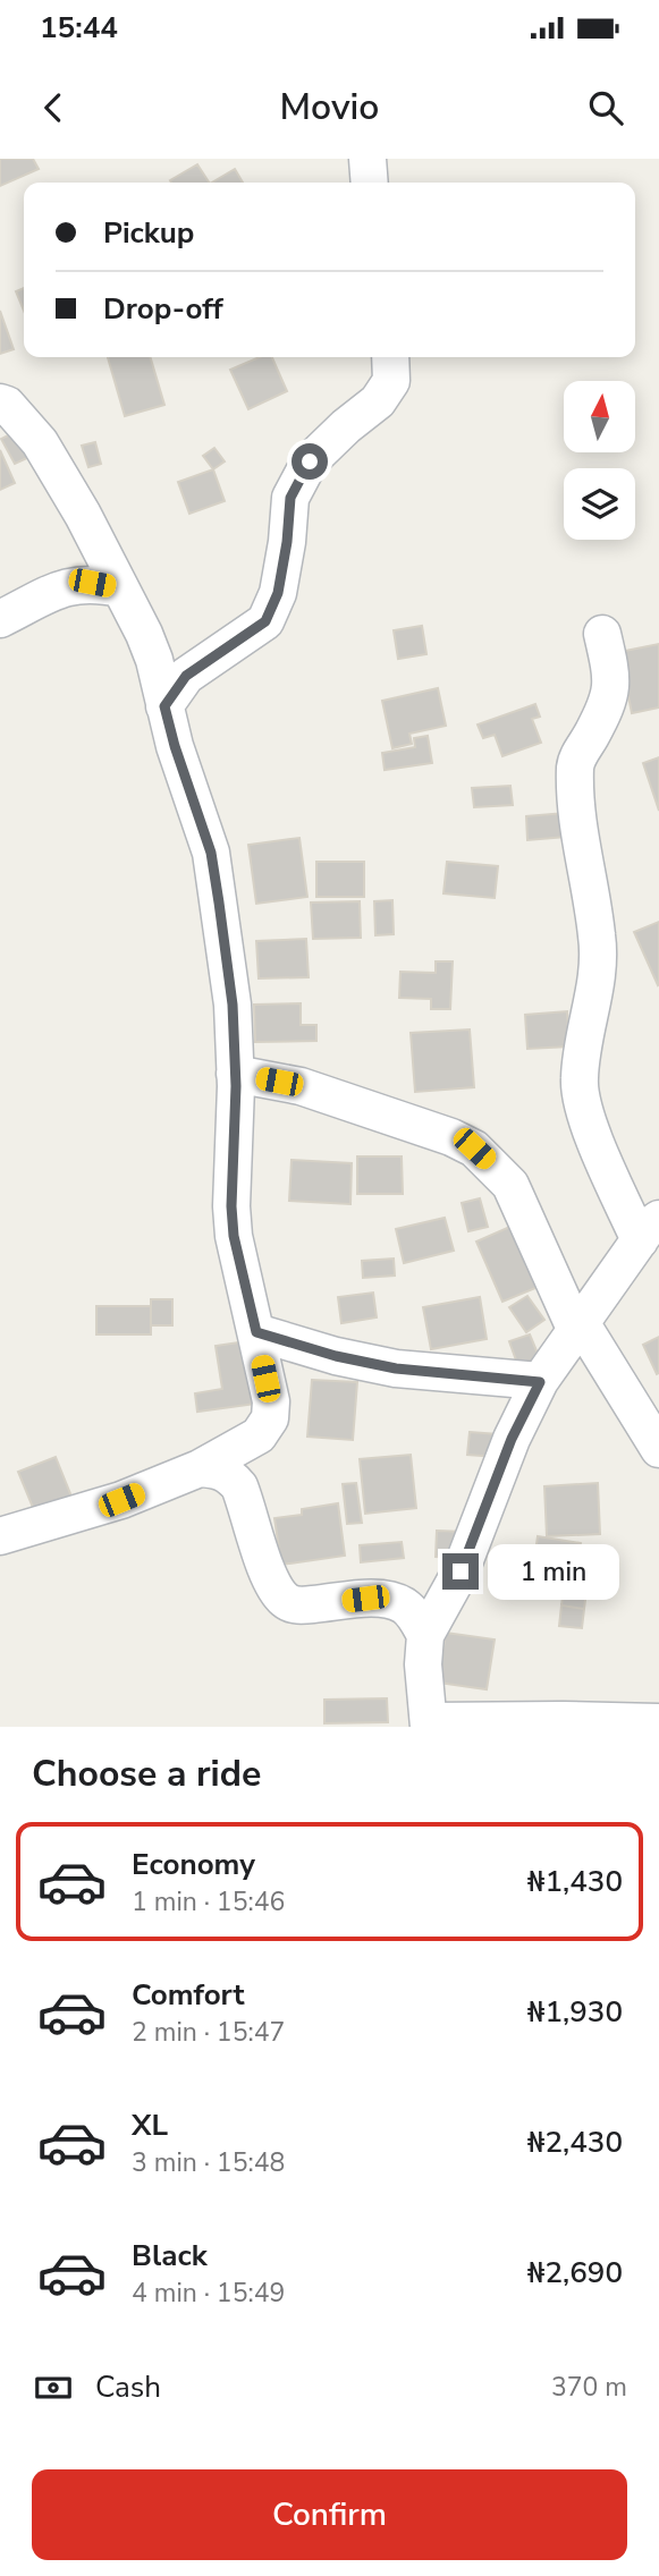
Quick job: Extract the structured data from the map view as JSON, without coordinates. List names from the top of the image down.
{
  "north": "top",
  "page": {
    "status": "15:44",
    "header": "Movio",
    "banner": ["Pickup", "Drop-off"],
    "bubble": "1 min",
    "heading": "Choose a ride",
    "list": [
      {
        "name": "Economy",
        "note": "1 min · 15:46",
        "value": "₦1,430"
      },
      {
        "name": "Comfort",
        "note": "2 min · 15:47",
        "value": "₦1,930"
      },
      {
        "name": "XL",
        "note": "3 min · 15:48",
        "value": "₦2,430"
      },
      {
        "name": "Black",
        "note": "4 min · 15:49",
        "value": "₦2,690"
      }
    ],
    "pay": ["Cash", "370 m"],
    "buttons": "Confirm"
  }
}
